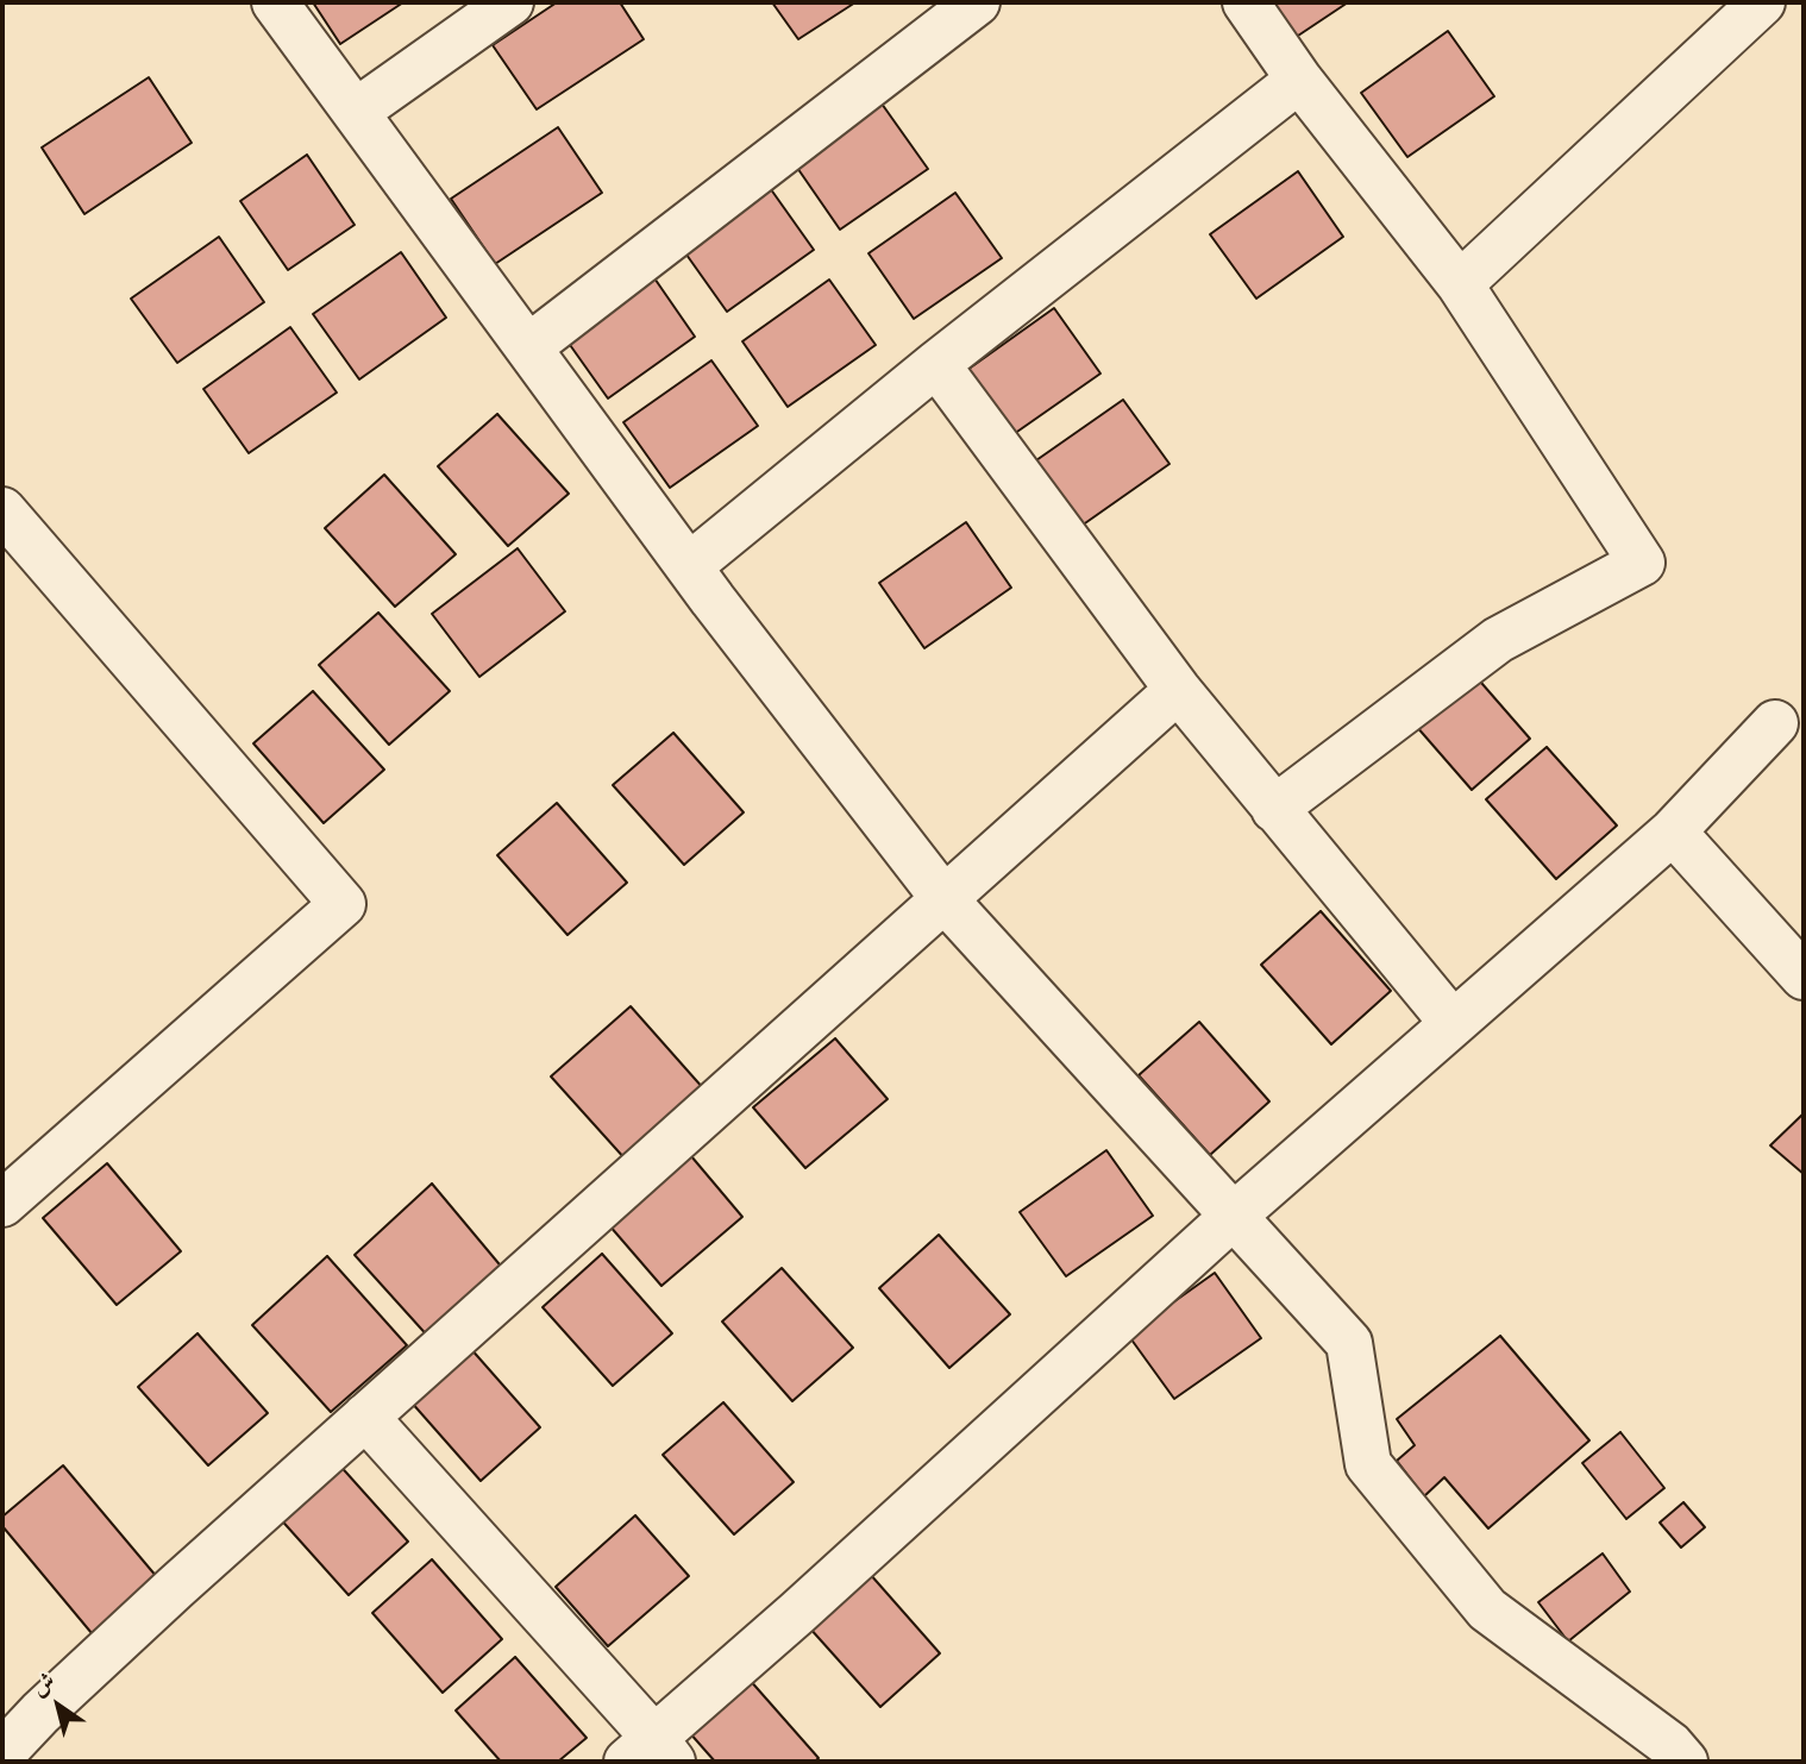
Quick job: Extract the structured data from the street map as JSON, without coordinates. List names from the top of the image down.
{
  "north": "top left"
}
